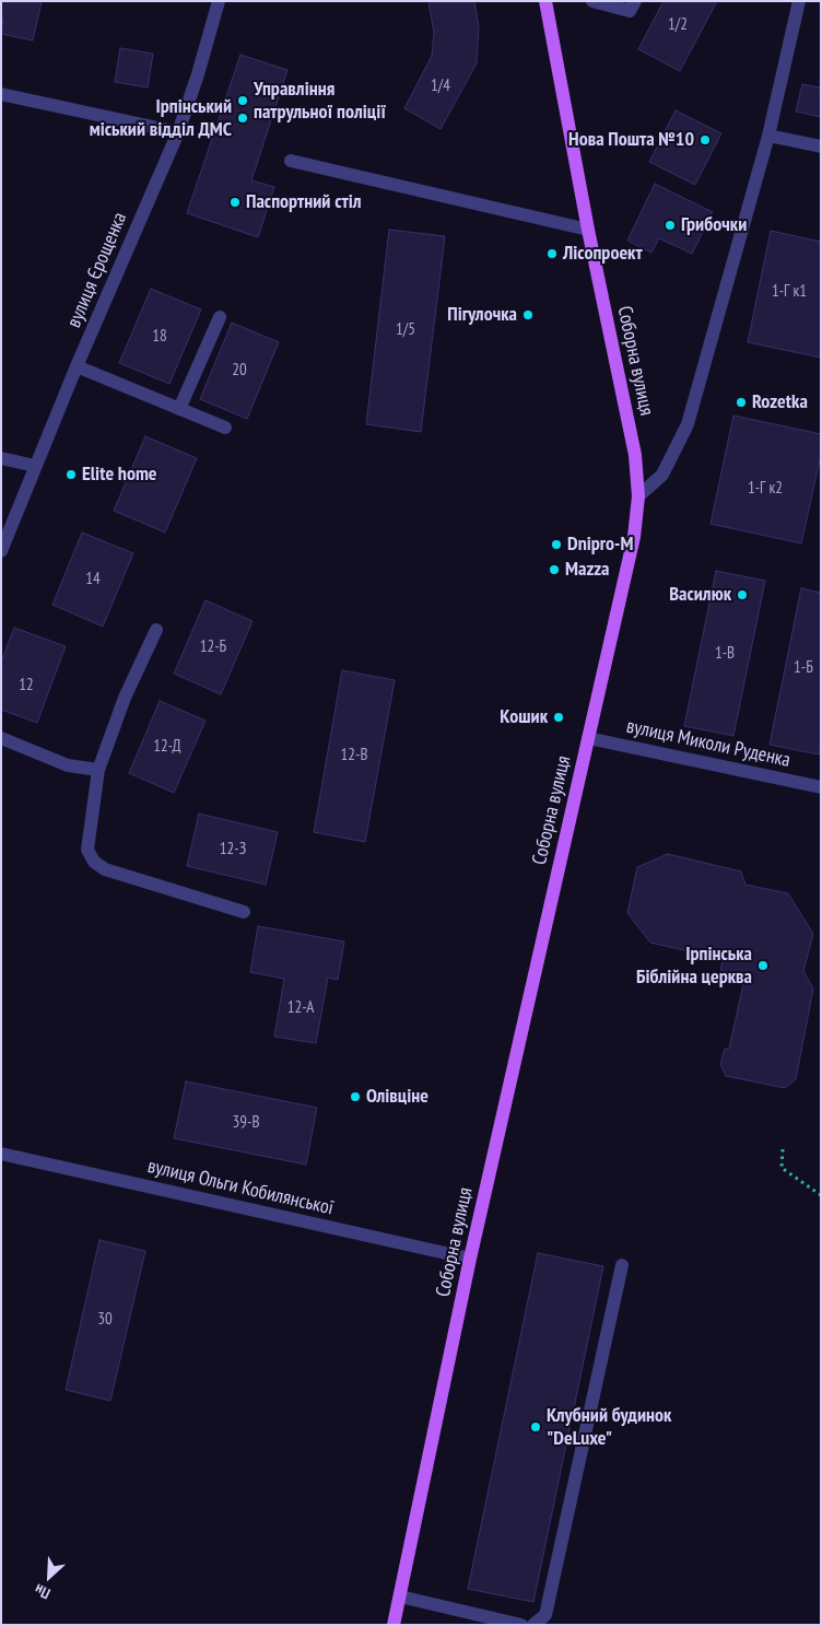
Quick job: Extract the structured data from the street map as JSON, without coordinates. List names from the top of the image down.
{
  "streets": {
    "main road": ["Соборна вулиця"],
    "street": ["вулиця Єрощенка", "вулиця Миколи Руденка", "вулиця Ольги Кобилянської"]
  },
  "crossings": [
    ["Соборна вулиця", "вулиця Миколи Руденка"],
    ["Соборна вулиця", "вулиця Ольги Кобилянської"]
  ],
  "places": [
    "Управління патрульної поліції",
    "Ірпінський міський відділ ДМС",
    "Нова Пошта №10",
    "Паспортний стіл",
    "Грибочки",
    "Лісопроект",
    "Пігулочка",
    "Rozetka",
    "Elite home",
    "Dnipro-M",
    "Mazza",
    "Василюк",
    "Кошик",
    "Ірпінська Біблійна церква",
    "Олівціне",
    "Клубний будинок \"DeLuxe\""
  ],
  "house_numbers": [
    "1/2",
    "1/4",
    "1-Г к1",
    "1/5",
    "18",
    "20",
    "1-Г к2",
    "14",
    "12-Б",
    "1-В",
    "1-Б",
    "12",
    "12-Д",
    "12-В",
    "12-З",
    "12-А",
    "39-В",
    "30"
  ],
  "north": "bottom left"
}
